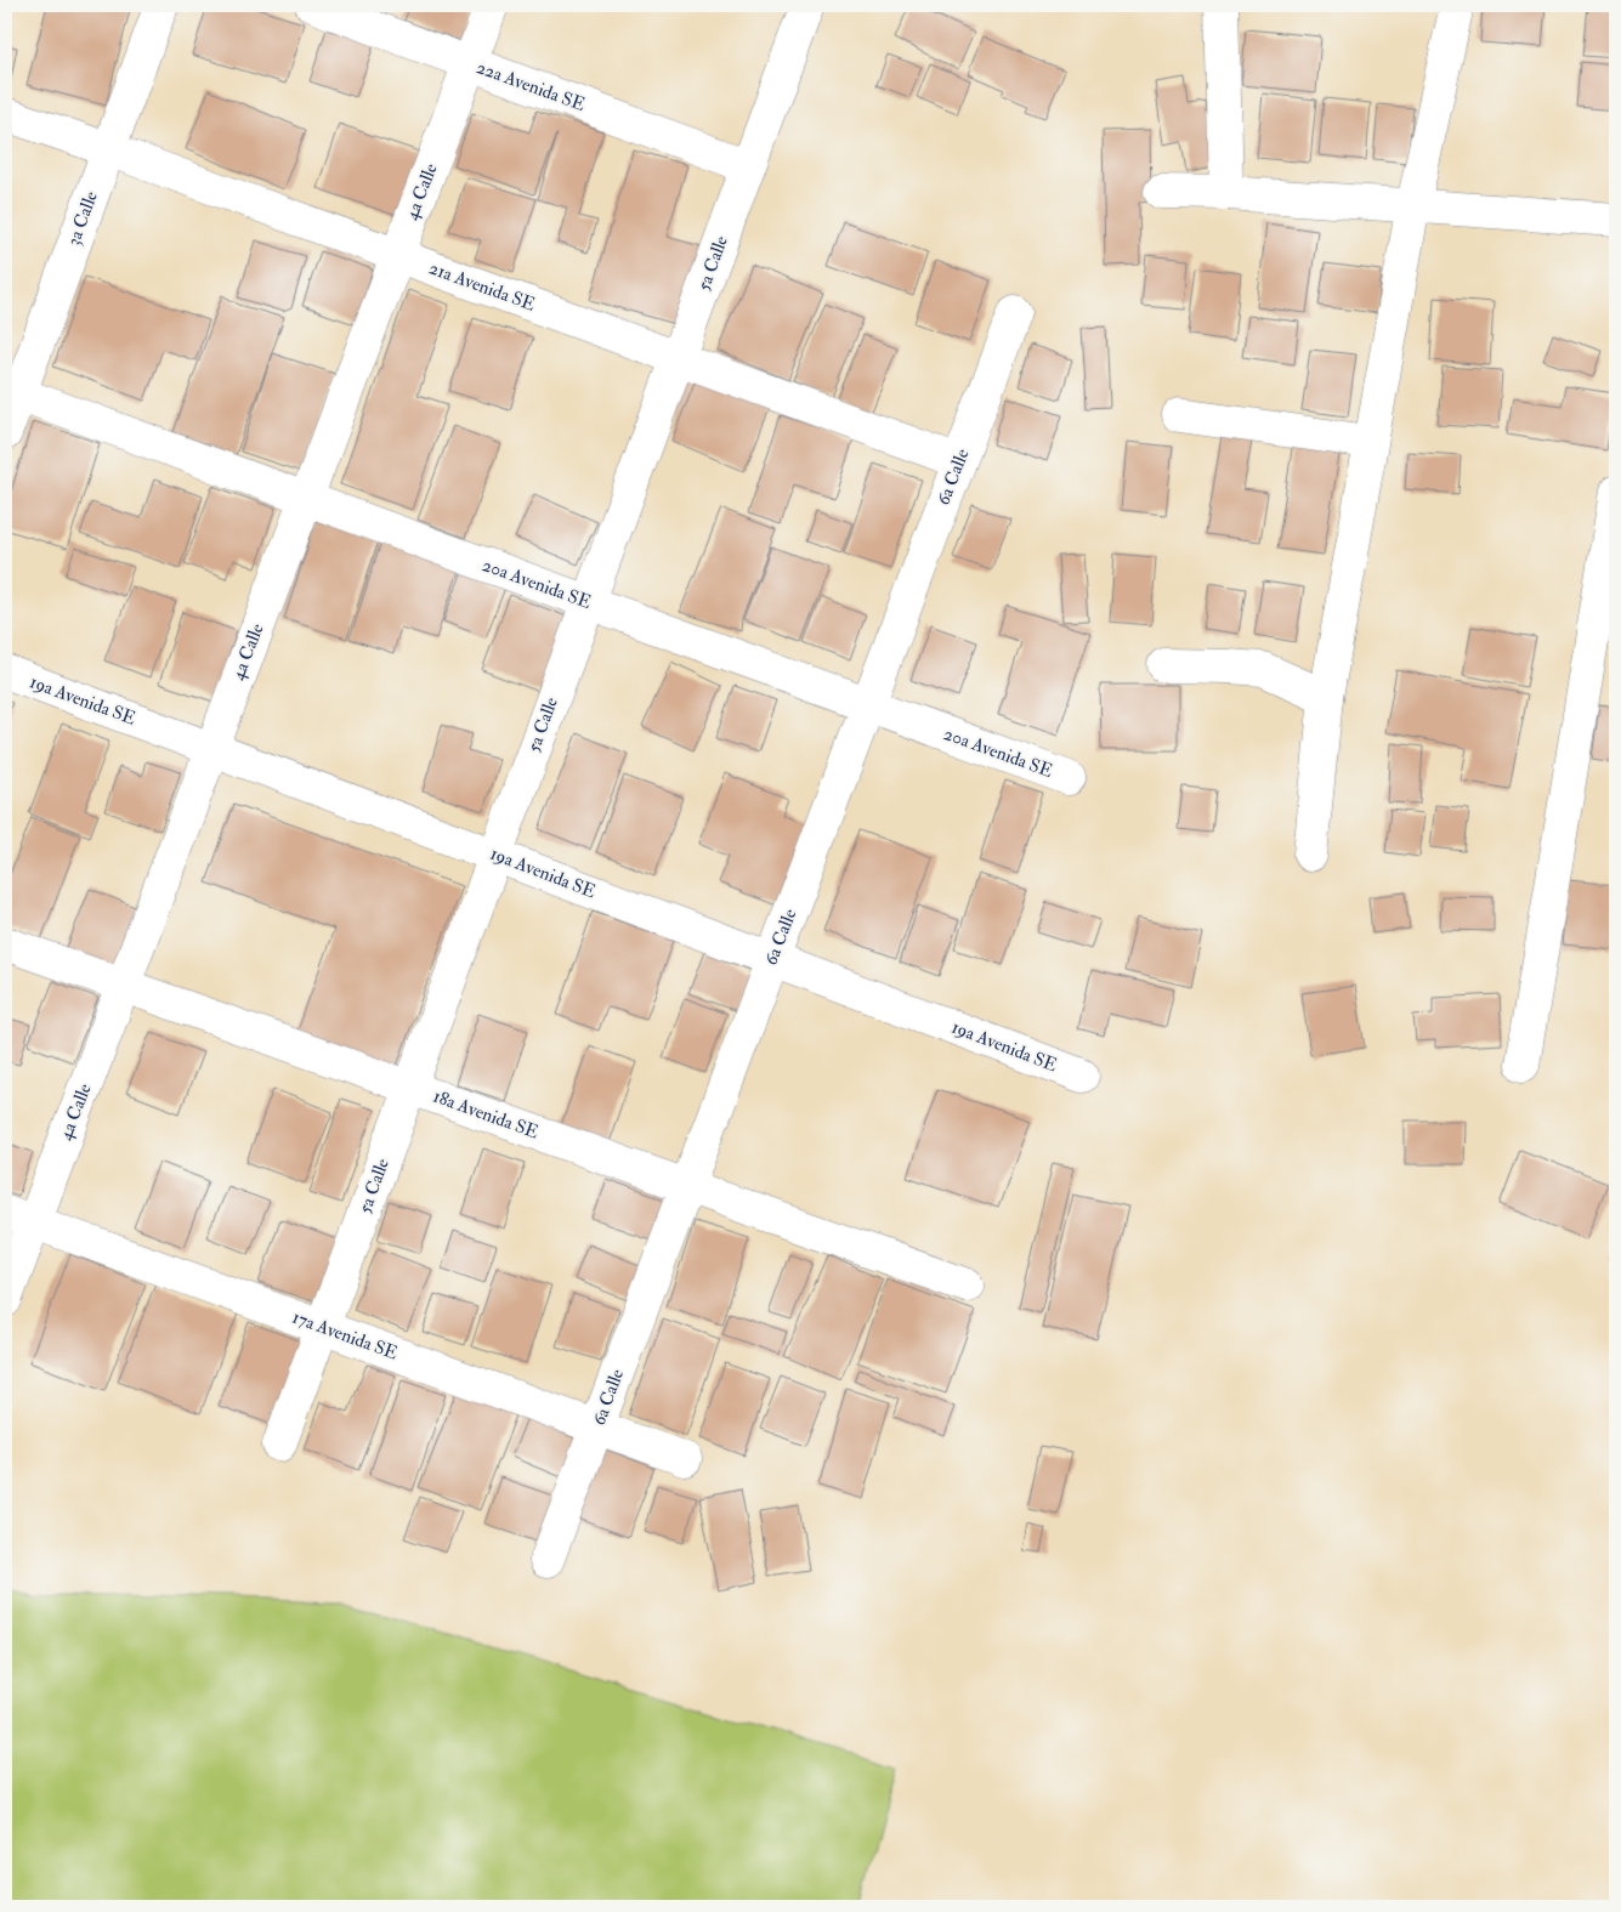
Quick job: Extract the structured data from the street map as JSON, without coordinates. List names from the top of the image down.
{
  "streets": {
    "street": [
      "22a Avenida SE",
      "4a Calle",
      "3a Calle",
      "5a Calle",
      "21a Avenida SE",
      "6a Calle",
      "20a Avenida SE",
      "19a Avenida SE",
      "18a Avenida SE",
      "17a Avenida SE"
    ]
  },
  "crossings": [
    ["22a Avenida SE", "4a Calle"],
    ["22a Avenida SE", "5a Calle"],
    ["4a Calle", "21a Avenida SE"],
    ["4a Calle", "20a Avenida SE"],
    ["4a Calle", "19a Avenida SE"],
    ["4a Calle", "18a Avenida SE"],
    ["4a Calle", "17a Avenida SE"],
    ["3a Calle", "21a Avenida SE"],
    ["3a Calle", "20a Avenida SE"],
    ["5a Calle", "21a Avenida SE"],
    ["5a Calle", "20a Avenida SE"],
    ["5a Calle", "19a Avenida SE"],
    ["5a Calle", "18a Avenida SE"],
    ["5a Calle", "17a Avenida SE"],
    ["21a Avenida SE", "6a Calle"],
    ["6a Calle", "20a Avenida SE"],
    ["6a Calle", "19a Avenida SE"],
    ["6a Calle", "18a Avenida SE"],
    ["6a Calle", "17a Avenida SE"]
  ]
}
